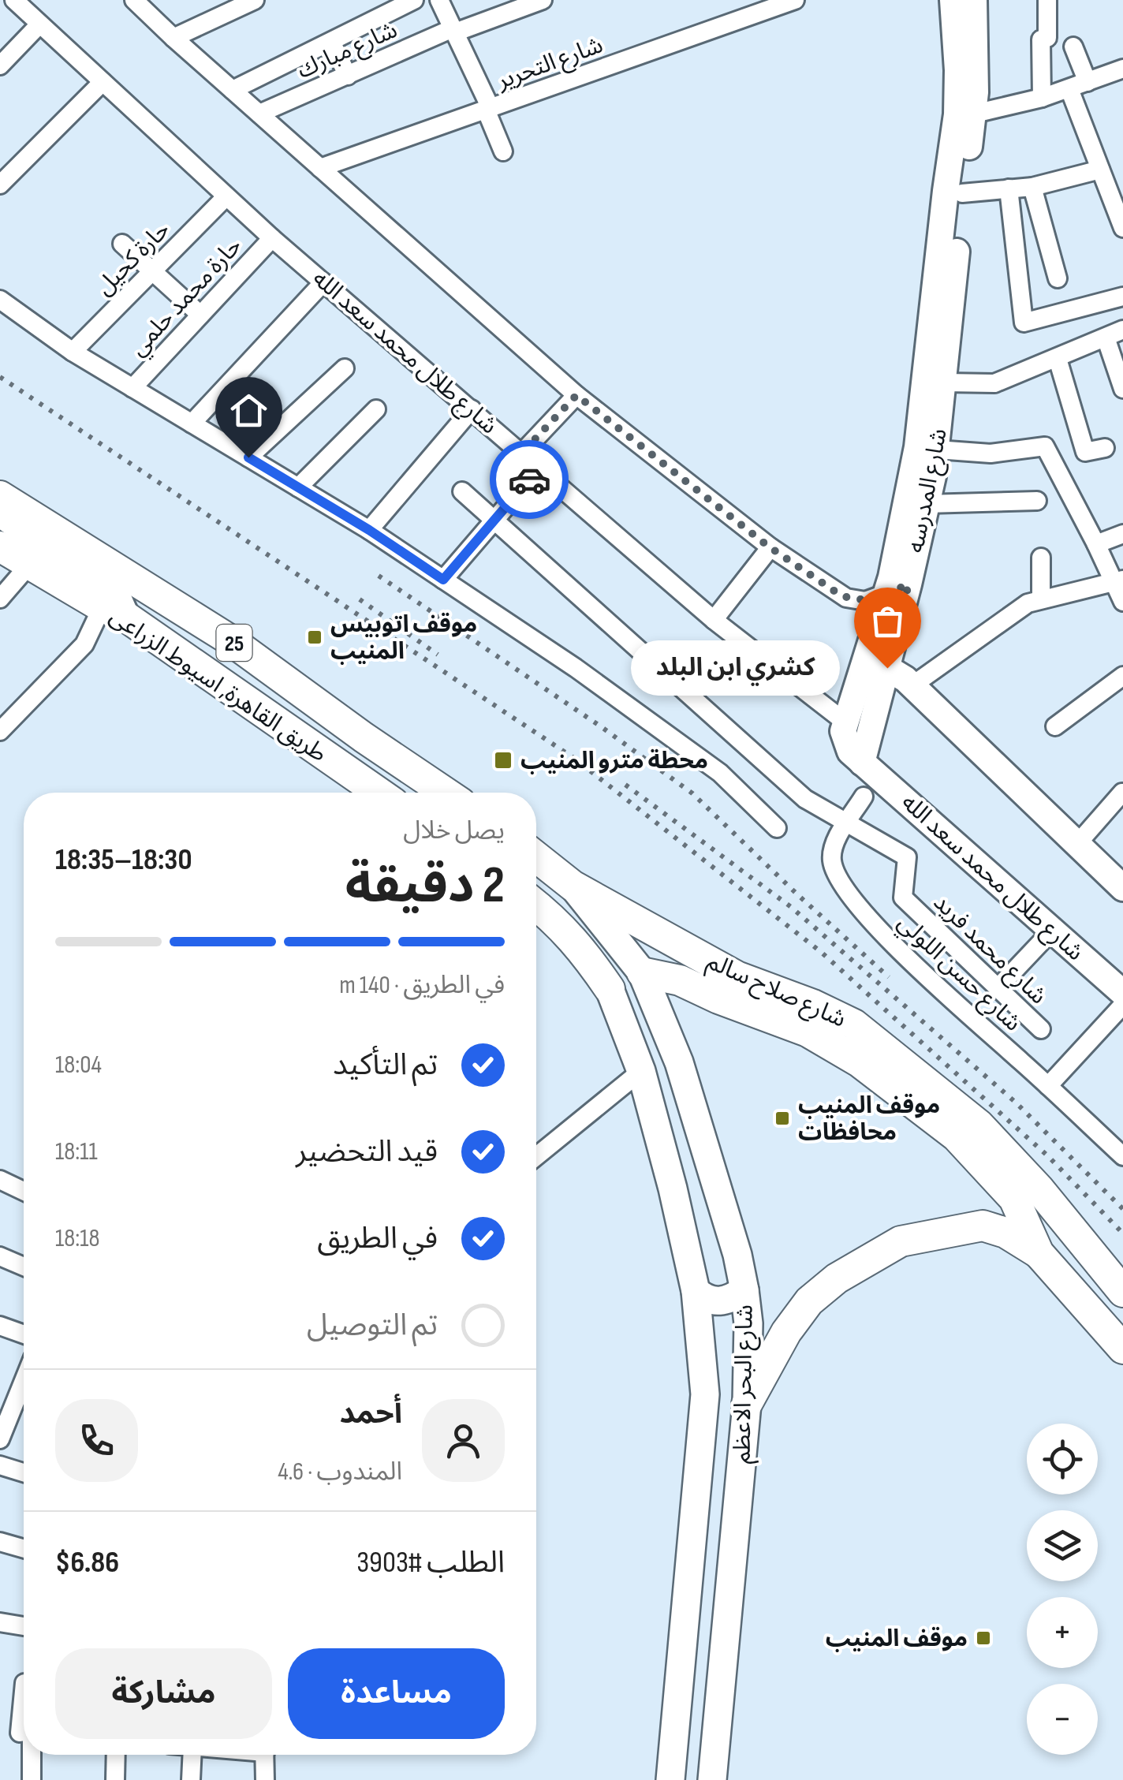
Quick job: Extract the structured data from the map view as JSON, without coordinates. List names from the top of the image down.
{
  "streets": {
    "highway": ["25", "طريق القاهرة, اسيوط الزراعى", "شارع صلاح سالم"],
    "main road": ["شارع طلال محمد سعد الله", "شارع المدرسه", "شارع البحر الاعظم"],
    "street": [
      "شارع مبارك",
      "شارع التحرير",
      "حارة كحيل",
      "حارة محمد حلمي",
      "شارع محمد فريد",
      "شارع حسن اللولي"
    ]
  },
  "crossings": [
    ["حارة كحيل", "شارع طلال محمد سعد الله"],
    ["حارة محمد حلمي", "شارع طلال محمد سعد الله"],
    ["شارع طلال محمد سعد الله", "شارع المدرسه"],
    ["شارع محمد فريد", "شارع حسن اللولي"],
    ["شارع صلاح سالم", "شارع البحر الاعظم"]
  ],
  "places": {
    "transit": [
      "موقف اتوبيس المنيب",
      "محطة مترو المنيب",
      "موقف المنيب محافظات",
      "موقف المنيب"
    ],
    "other": ["كشري ابن البلد"]
  },
  "page": {
    "bubble": "كشري ابن البلد",
    "heading": ["2 دقيقة", "يصل خلال", "18:30–18:35"],
    "panel": [
      "أحمد",
      "المندوب · 4.6",
      "الطلب #3903",
      "$6.86"
    ],
    "bar": "في الطريق · 140 m",
    "list": [
      ["تم التأكيد", "18:04"],
      ["قيد التحضير", "18:11"],
      ["في الطريق", "18:18"],
      "تم التوصيل"
    ],
    "map_buttons": ["+", "−"],
    "buttons": ["مساعدة", "مشاركة"]
  }
}
